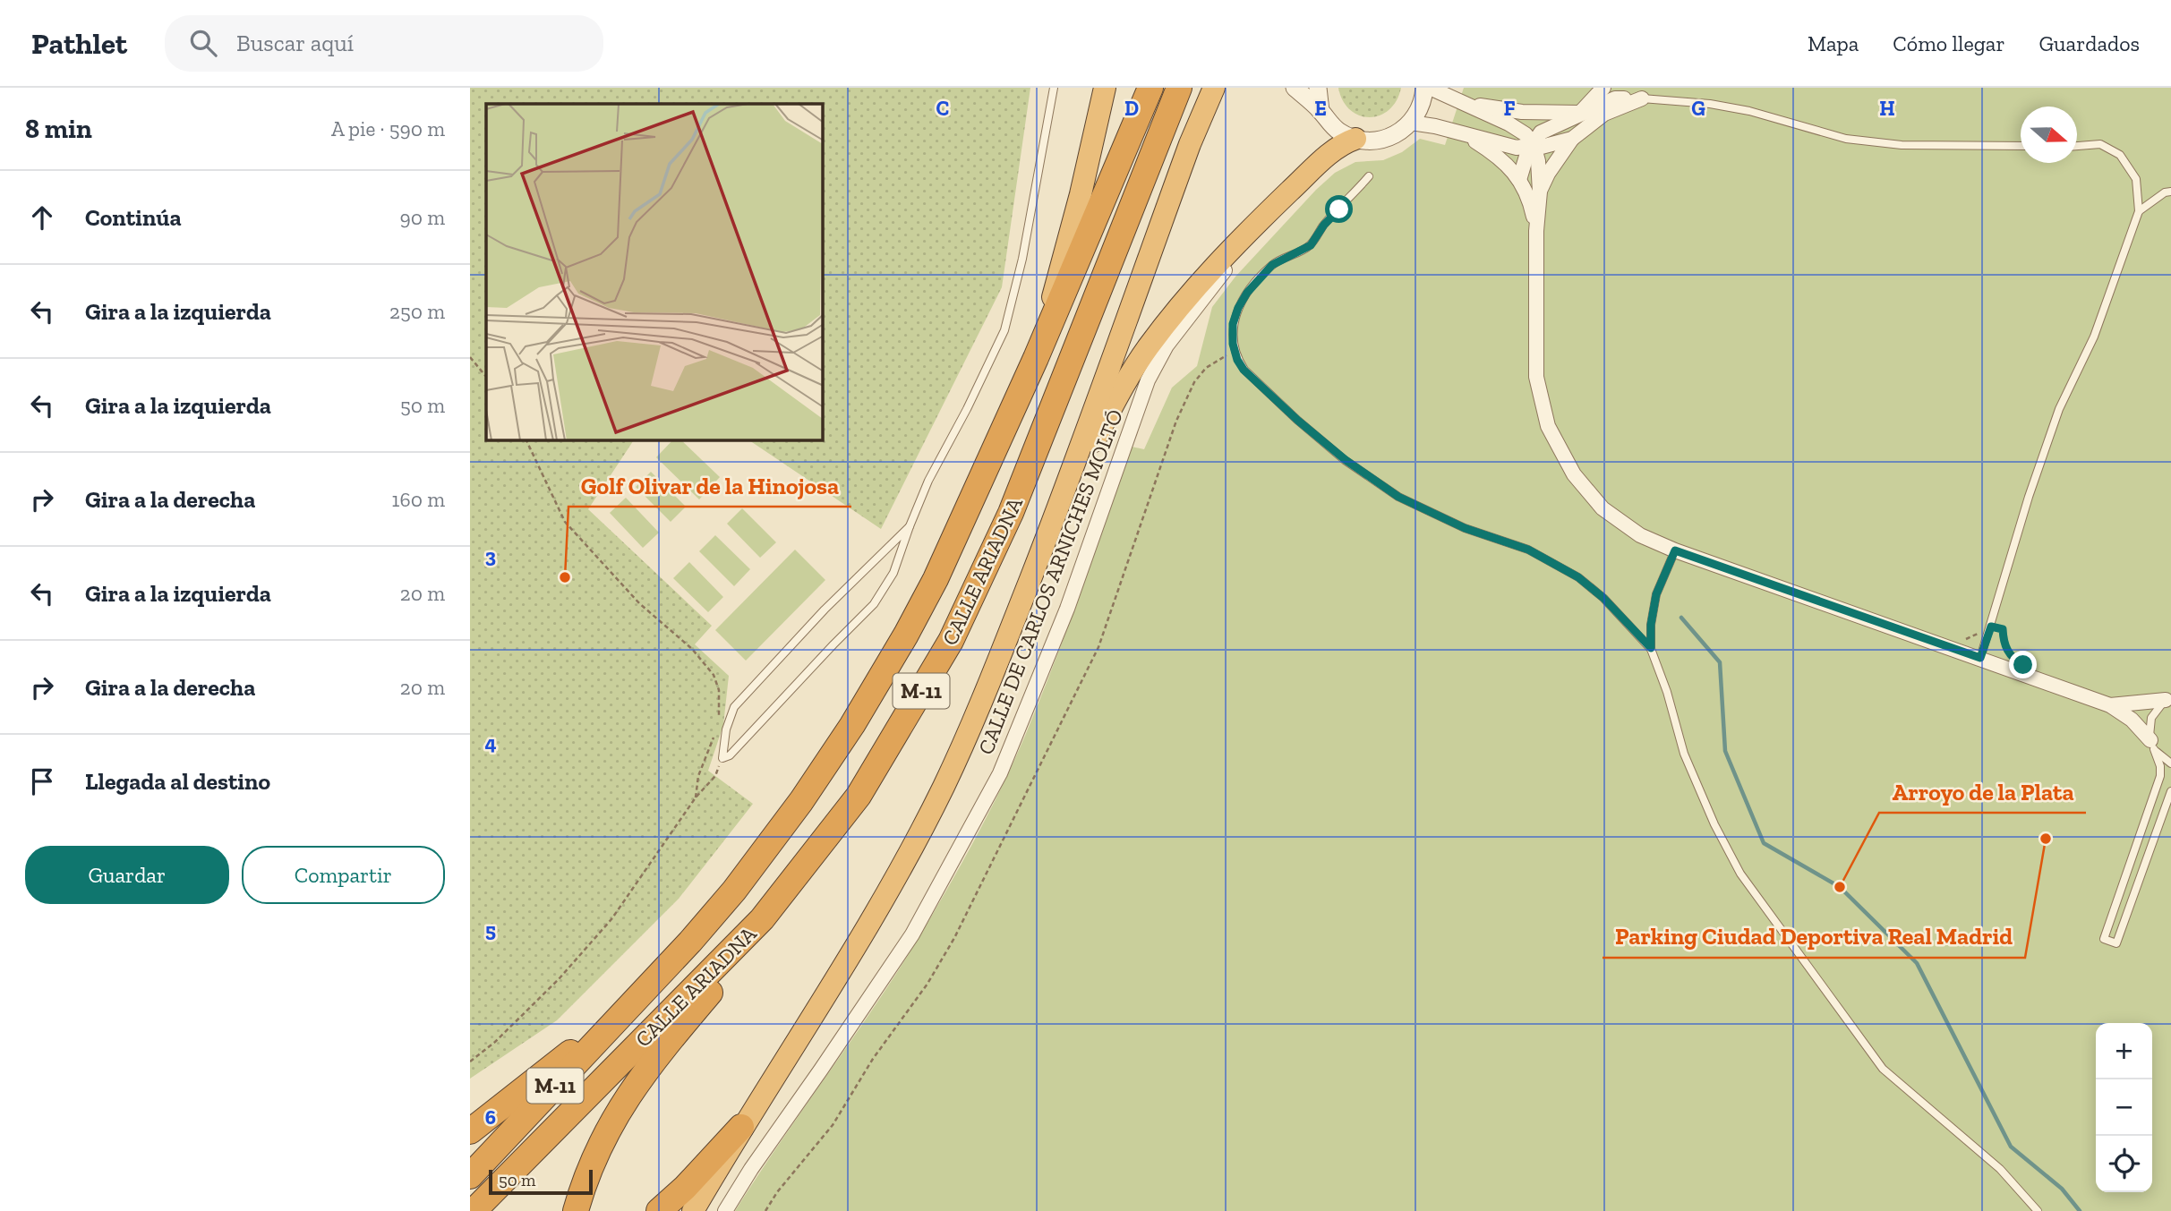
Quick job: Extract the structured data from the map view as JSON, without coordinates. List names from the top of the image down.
{
  "streets": {
    "highway": ["CALLE ARIADNA", "M-11"],
    "street": ["CALLE DE CARLOS ARNICHES MOLTÓ"]
  },
  "places": ["Golf Olivar de la Hinojosa", "Parking Ciudad Deportiva Real Madrid", "Arroyo de la Plata"],
  "scale_bar": "50 m",
  "north": "right",
  "page": {
    "header": "Pathlet",
    "search": "Buscar aquí",
    "nav": ["Mapa", "Cómo llegar", "Guardados"],
    "heading": ["8 min", "A pie · 590 m"],
    "list": [
      ["Continúa", "90 m"],
      ["Gira a la izquierda", "250 m"],
      ["Gira a la izquierda", "50 m"],
      ["Gira a la derecha", "160 m"],
      ["Gira a la izquierda", "20 m"],
      ["Gira a la derecha", "20 m"],
      "Llegada al destino"
    ],
    "buttons": ["Guardar", "Compartir"],
    "map_buttons": ["+", "−"],
    "scale": "50 m"
  },
  "grid": {
    "columns": [
      "C",
      "D",
      "E",
      "F",
      "G",
      "H"
    ],
    "rows": [
      "3",
      "4",
      "5",
      "6"
    ]
  }
}
